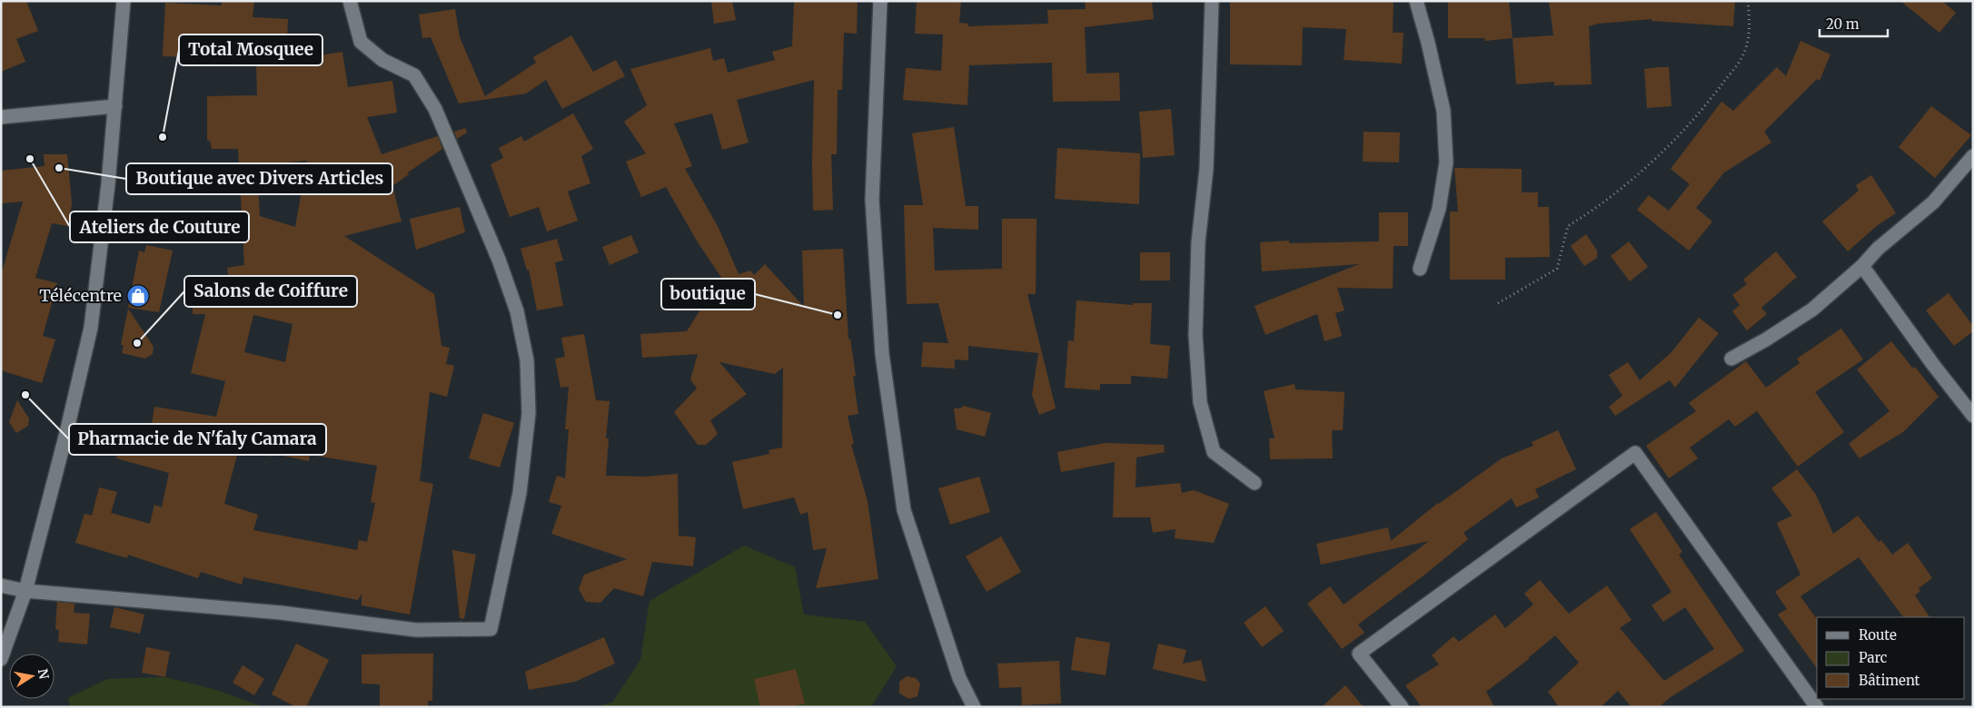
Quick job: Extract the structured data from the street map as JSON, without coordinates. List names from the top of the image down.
{
  "places": {
    "other": [
      "Total Mosquee",
      "Ateliers de Couture",
      "Boutique avec Divers Articles",
      "boutique",
      "Salons de Coiffure",
      "Pharmacie de N'faly Camara"
    ],
    "shop": ["Télécentre"]
  },
  "legend": ["Route", "Parc", "Bâtiment"],
  "scale_bar": "20 m",
  "north": "right"
}
